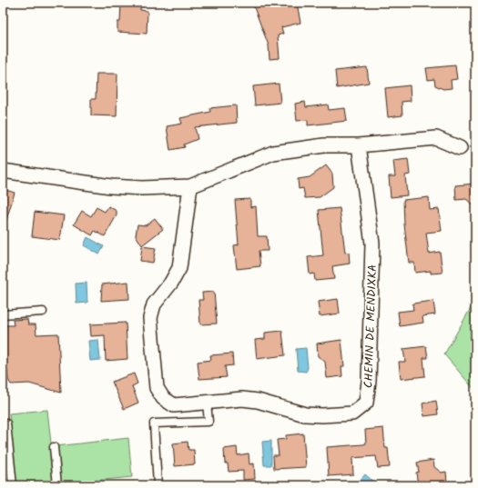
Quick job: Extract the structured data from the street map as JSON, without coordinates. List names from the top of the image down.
{
  "streets": {
    "street": ["CHEMIN DE MENDIXKA"]
  }
}
